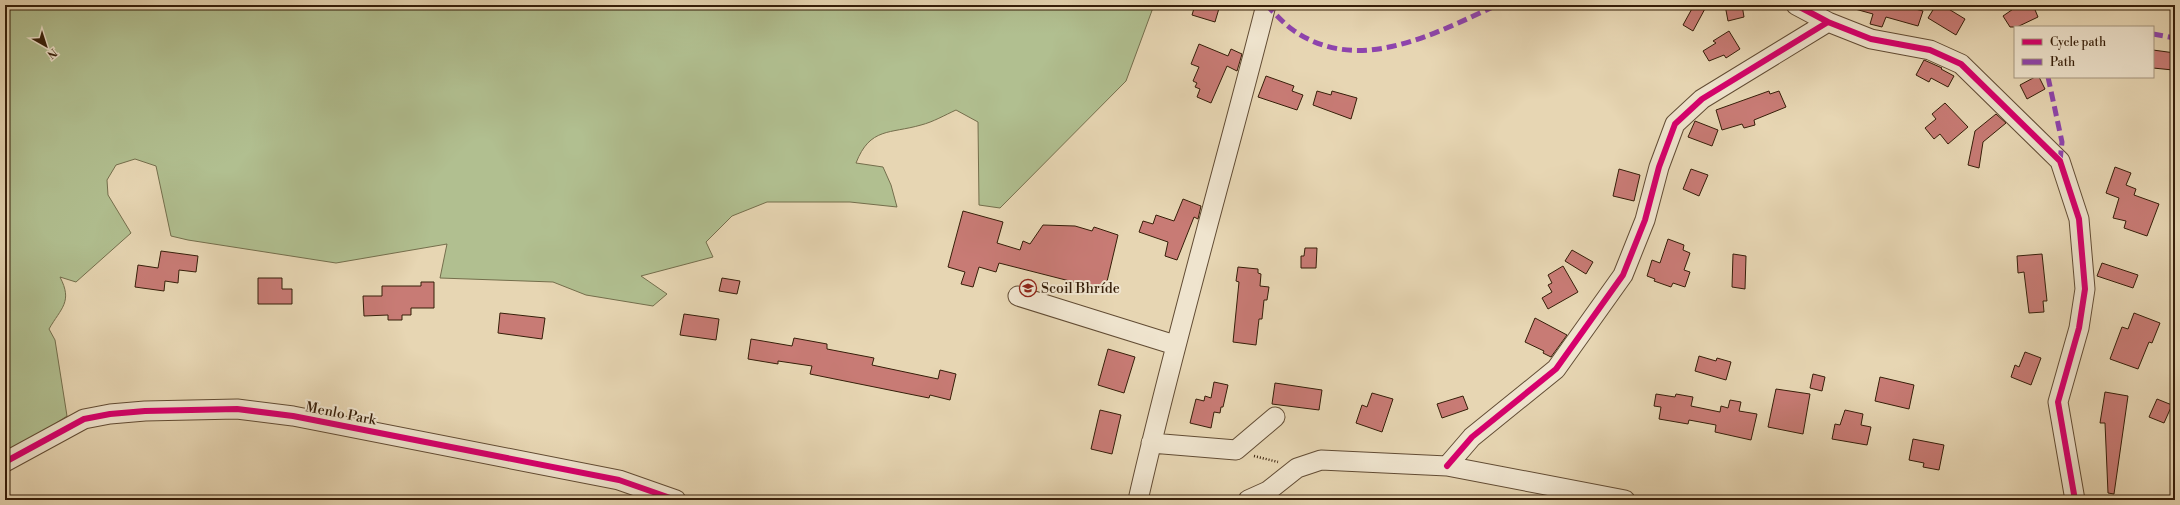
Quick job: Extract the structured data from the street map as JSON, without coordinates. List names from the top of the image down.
{
  "streets": {
    "street": ["Menlo Park"]
  },
  "places": {
    "school or university": ["Scoil Bhríde"]
  },
  "legend": ["Cycle path", "Path"],
  "north": "bottom right"
}
